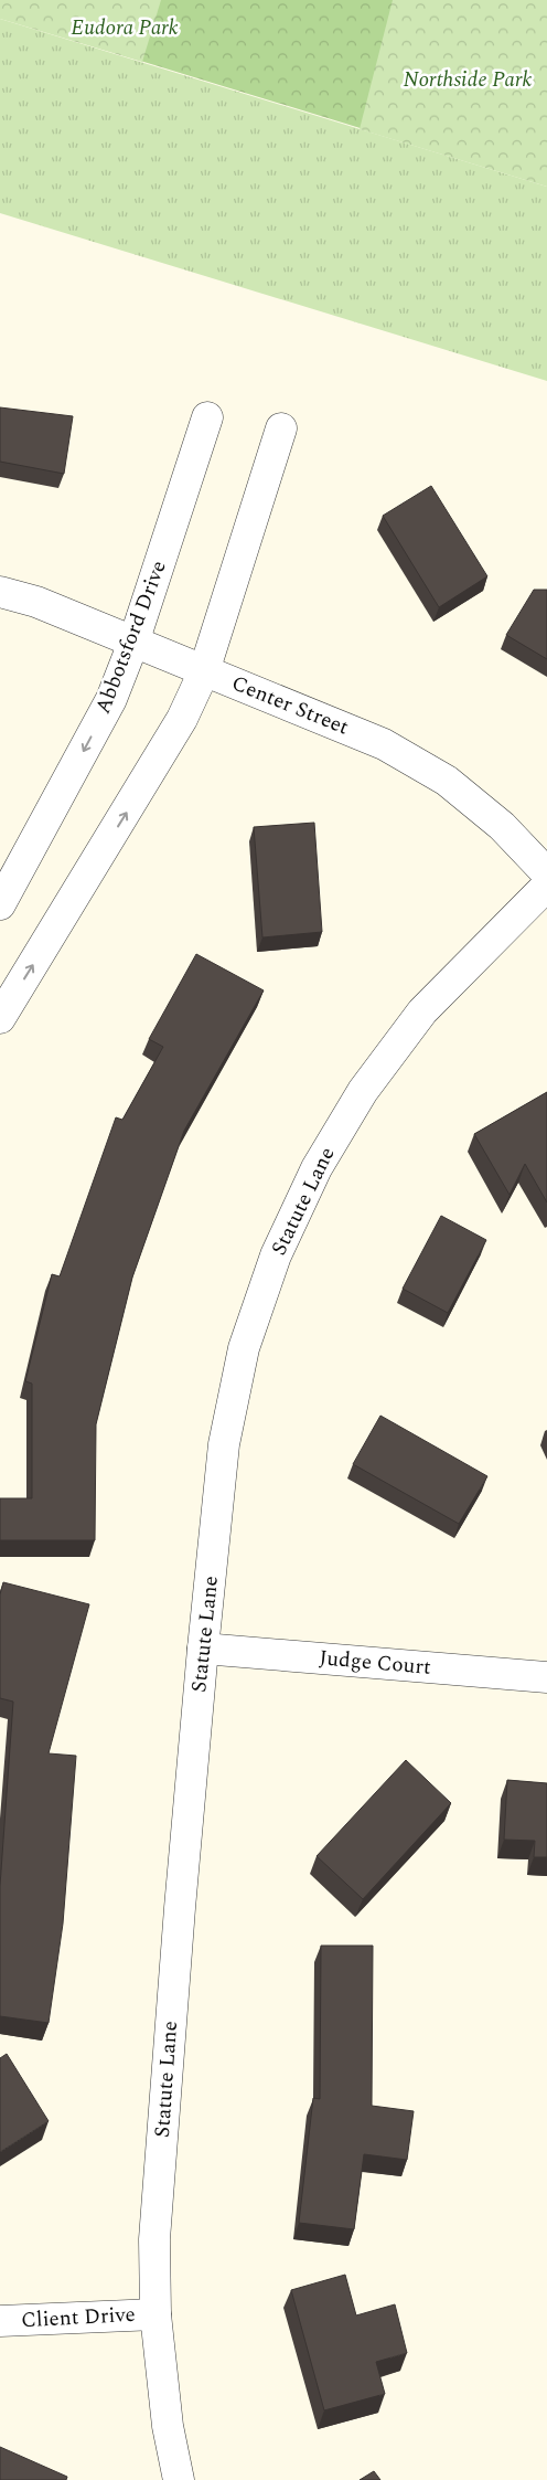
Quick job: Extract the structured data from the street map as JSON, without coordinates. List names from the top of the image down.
{
  "streets": {
    "street": [
      "Abbotsford Drive",
      "Center Street",
      "Statute Lane",
      "Judge Court",
      "Client Drive"
    ]
  },
  "crossings": [
    ["Abbotsford Drive", "Center Street"],
    ["Statute Lane", "Judge Court"],
    ["Statute Lane", "Client Drive"]
  ],
  "parks": ["Eudora Park", "Northside Park"]
}
